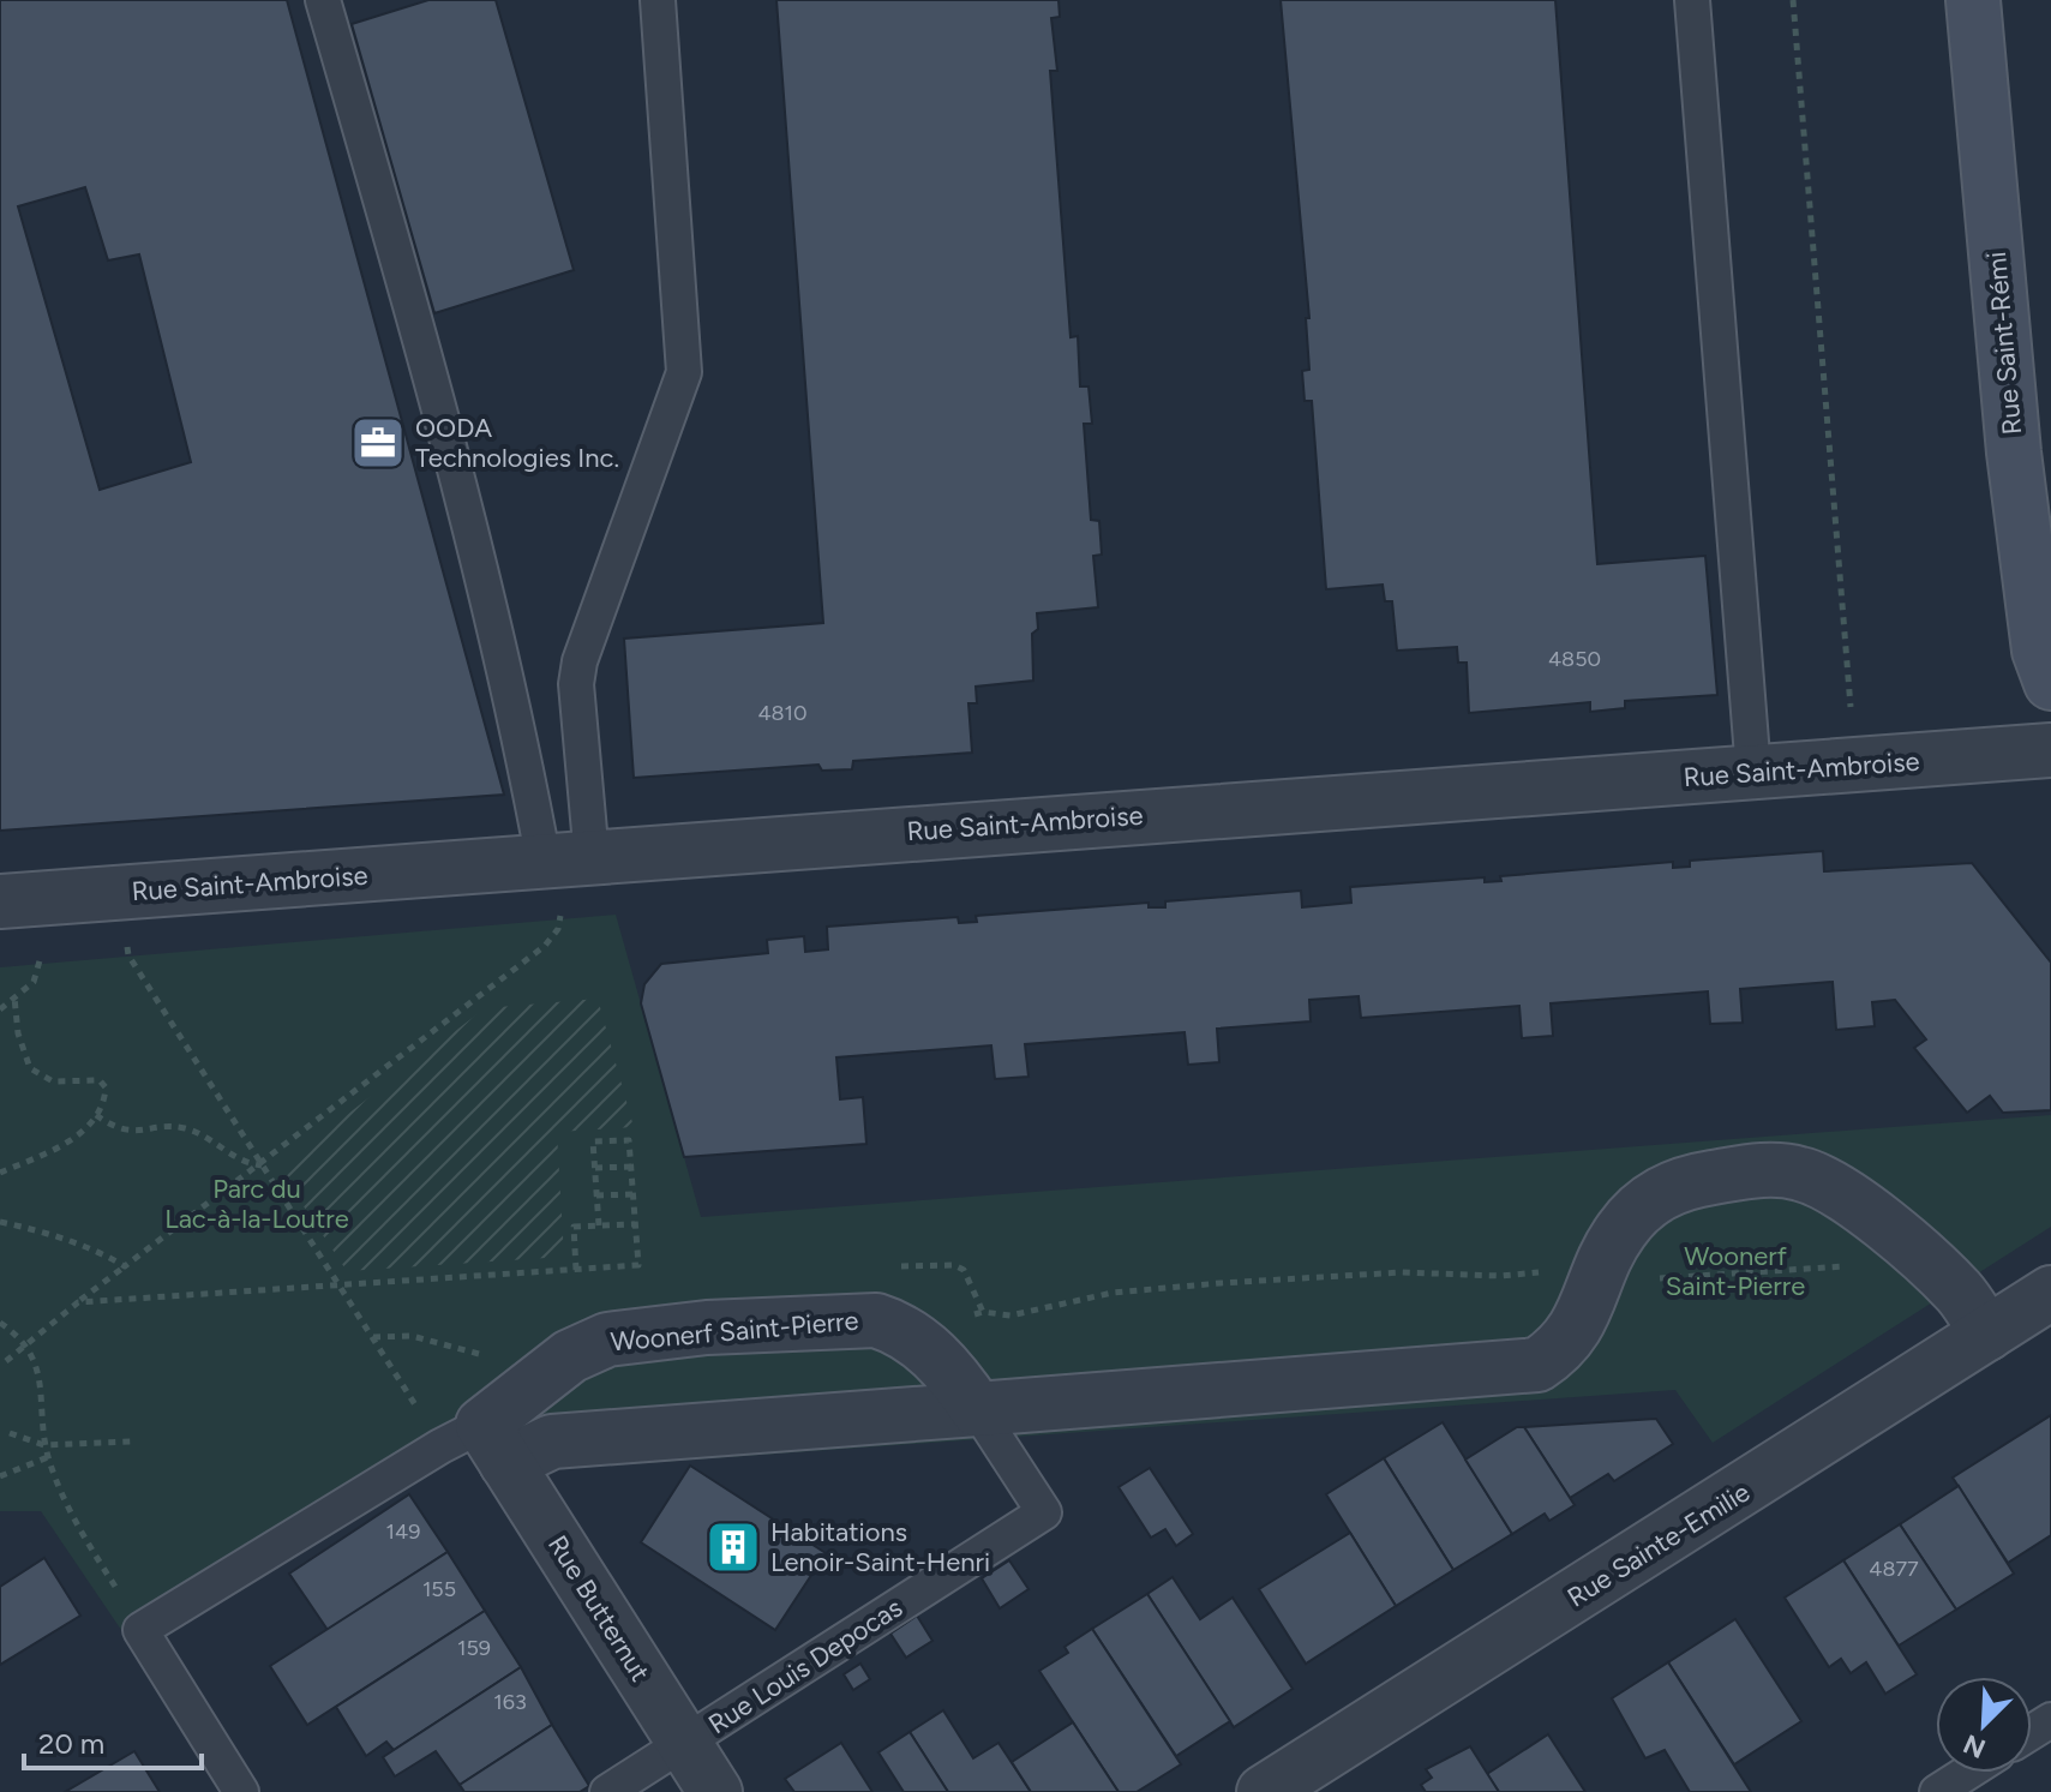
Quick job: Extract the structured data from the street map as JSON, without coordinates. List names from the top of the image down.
{
  "streets": {
    "main road": ["Rue Saint-Rémi"],
    "street": [
      "Rue Saint-Ambroise",
      "Woonerf Saint-Pierre",
      "Rue Sainte-Emilie",
      "Rue Butternut"
    ],
    "lane": ["Rue Louis Depocas"]
  },
  "crossings": [
    ["Woonerf Saint-Pierre", "Rue Butternut"],
    ["Woonerf Saint-Pierre", "Rue Louis Depocas"],
    ["Rue Butternut", "Rue Louis Depocas"]
  ],
  "parks": ["Parc du Lac-à-la-Loutre", "Woonerf Saint-Pierre"],
  "places": {
    "office": ["OODA Technologies Inc."],
    "building": ["Habitations Lenoir-Saint-Henri"]
  },
  "house_numbers": [
    "4850",
    "4810",
    "149",
    "4877",
    "155",
    "159",
    "163"
  ],
  "scale_bar": "20 m",
  "north": "bottom left"
}
